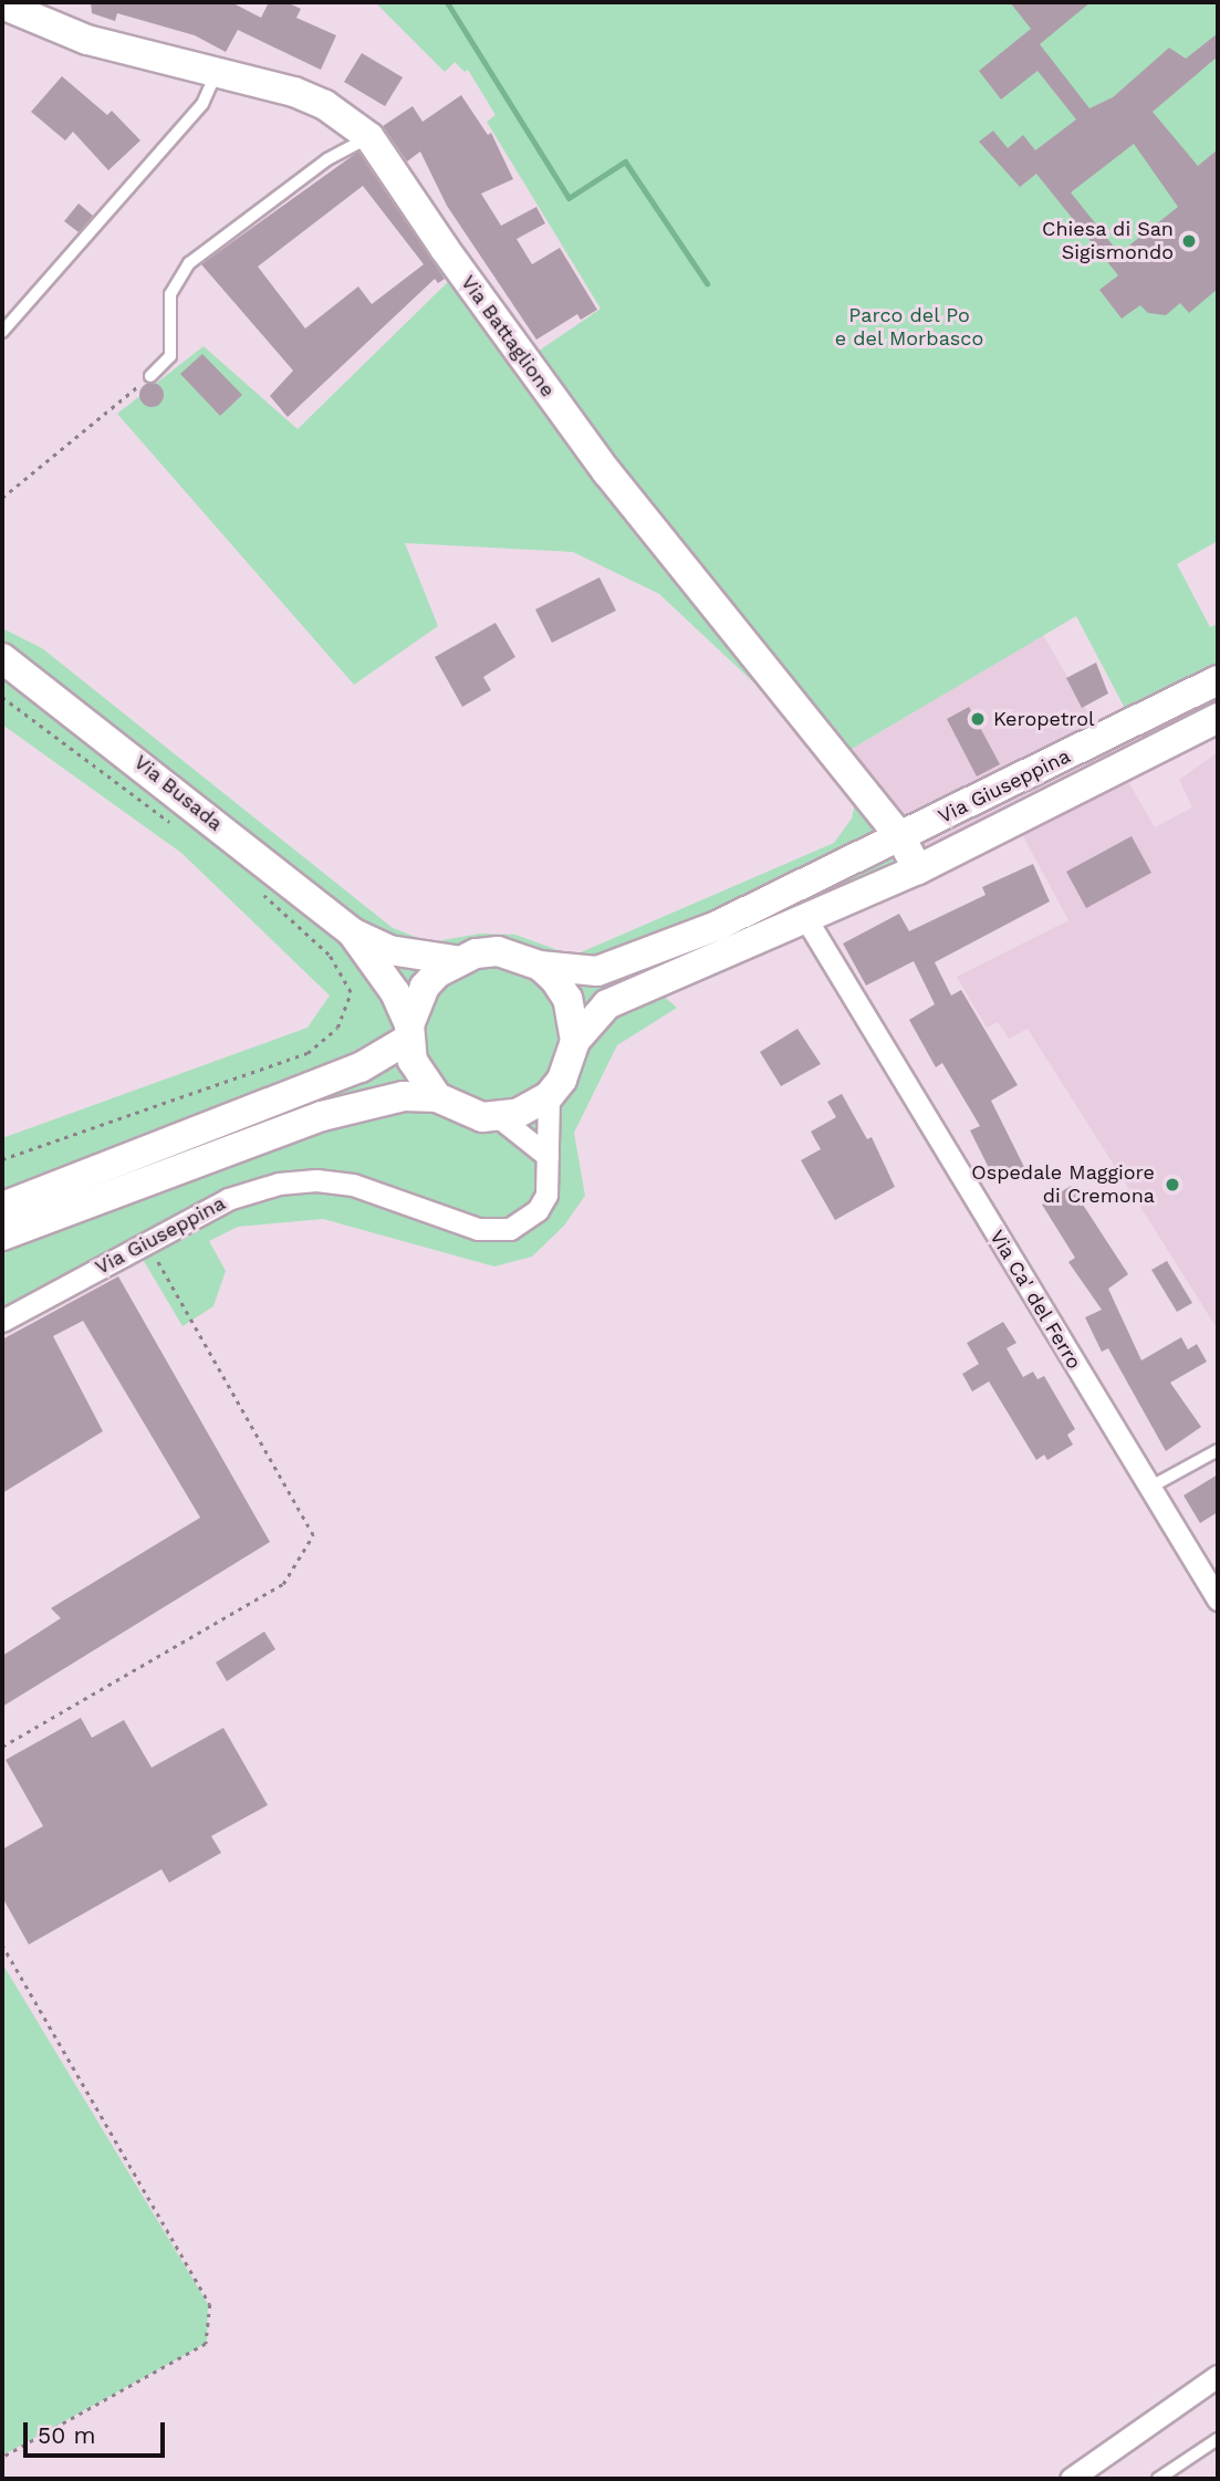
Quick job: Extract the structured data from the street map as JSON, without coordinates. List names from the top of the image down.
{
  "streets": {
    "main road": ["Via Battaglione", "Via Giuseppina", "Via Busada"],
    "street": ["Via Ca' del Ferro"]
  },
  "crossings": [
    ["Via Battaglione", "Via Giuseppina"],
    ["Via Giuseppina", "Via Busada"],
    ["Via Giuseppina", "Via Ca' del Ferro"]
  ],
  "parks": ["Parco del Po e del Morbasco"],
  "places": ["Chiesa di San Sigismondo", "Keropetrol", "Ospedale Maggiore di Cremona"],
  "scale_bar": "50 m"
}
